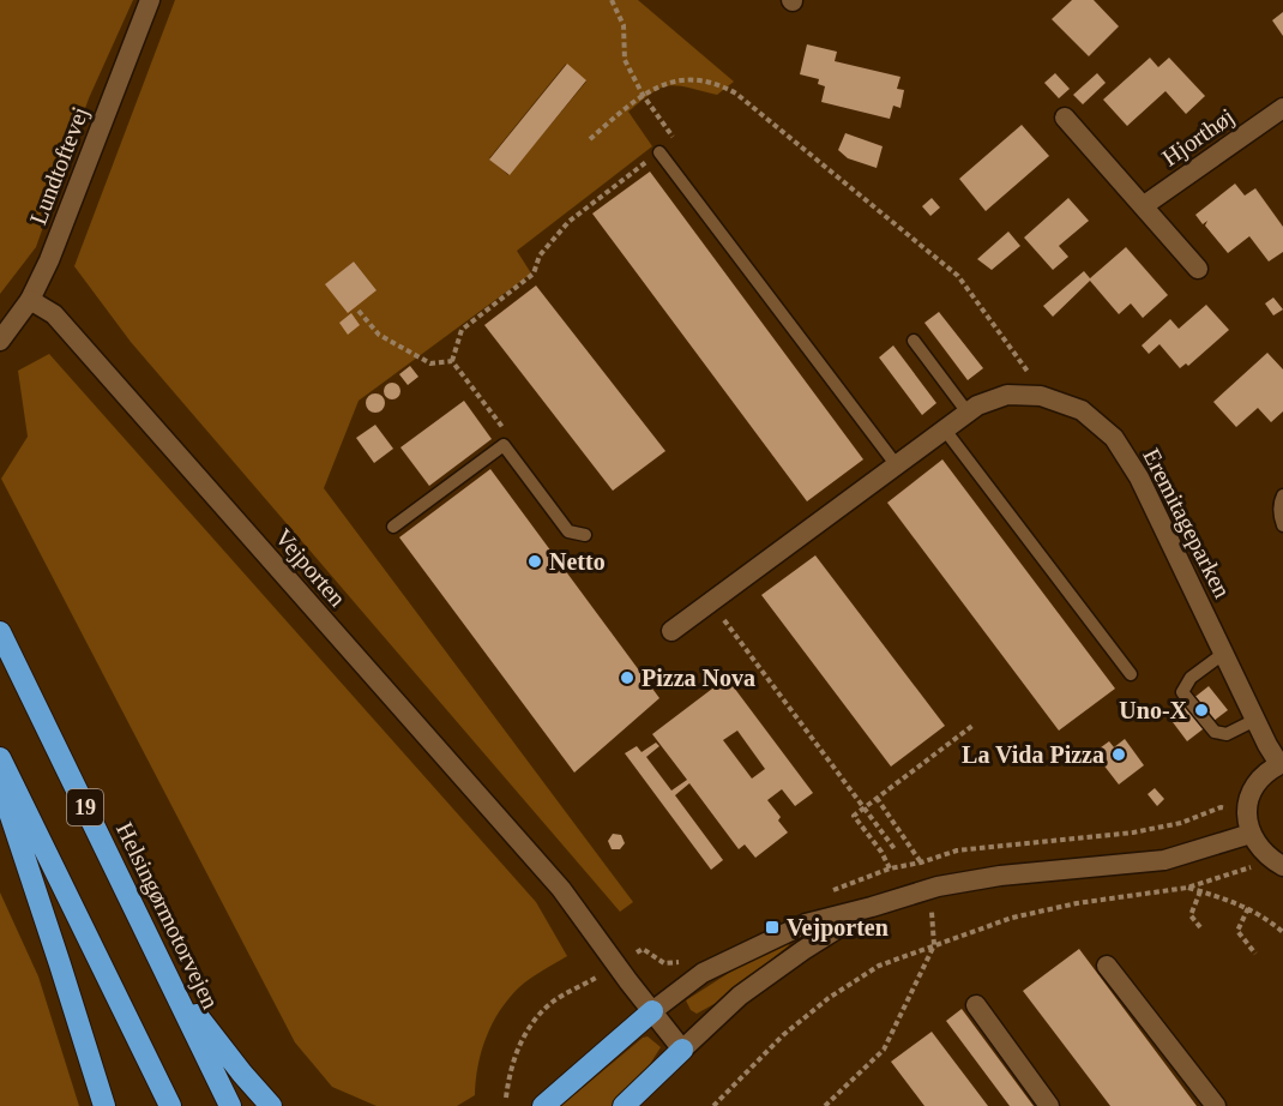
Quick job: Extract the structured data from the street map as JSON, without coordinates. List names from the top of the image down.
{
  "streets": {
    "highway": ["19", "Helsingørmotorvejen"],
    "street": [
      "Hjorthøj",
      "Lundtoftevej",
      "Eremitageparken",
      "Vejporten"
    ]
  },
  "crossings": [
    ["Lundtoftevej", "Vejporten"]
  ],
  "places": {
    "other": [
      "Netto",
      "Pizza Nova",
      "Uno-X",
      "La Vida Pizza"
    ],
    "transit": ["Vejporten"]
  }
}
